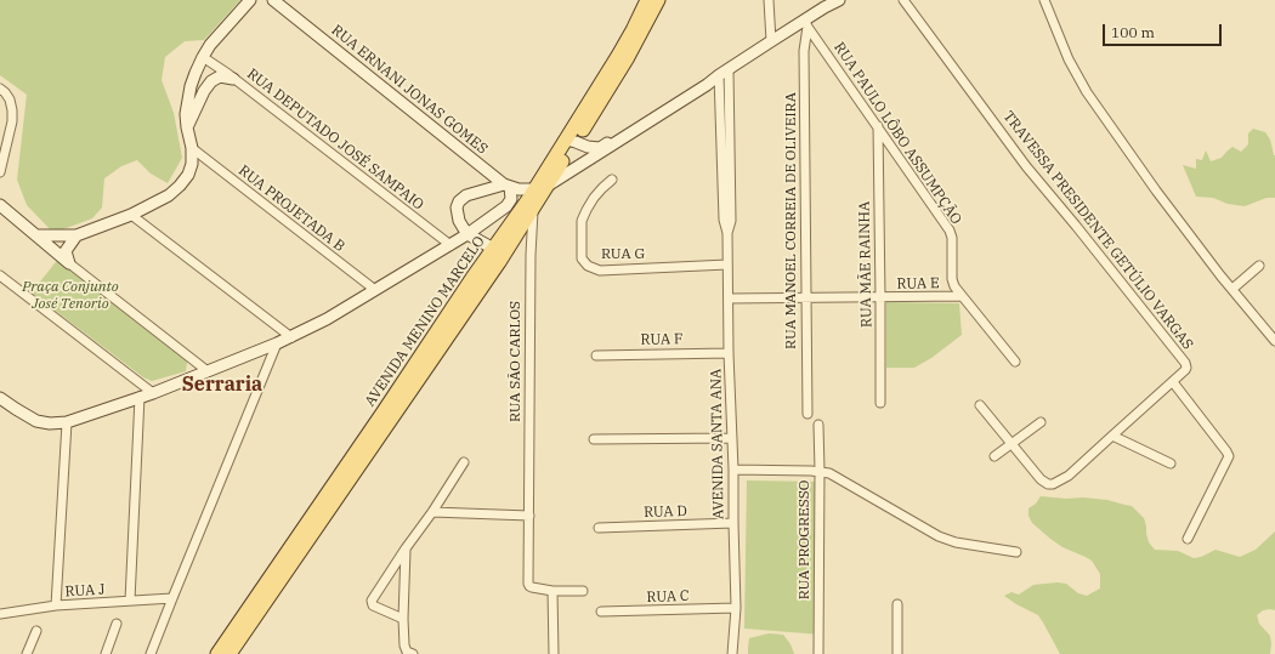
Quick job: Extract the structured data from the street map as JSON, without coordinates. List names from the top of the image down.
{
  "streets": {
    "main road": ["AVENIDA MENINO MARCELO"],
    "street": [
      "RUA ERNANI JONAS GOMES",
      "RUA PAULO LÔBO ASSUMPÇÃO",
      "RUA DEPUTADO JOSÉ SAMPAIO",
      "RUA PROJETADA B",
      "RUA MANOEL CORREIA DE OLIVEIRA",
      "TRAVESSA PRESIDENTE GETÚLIO VARGAS",
      "RUA G",
      "RUA MÃE RAINHA",
      "RUA E",
      "RUA F",
      "RUA SÃO CARLOS",
      "AVENIDA SANTA ANA",
      "RUA D",
      "RUA PROGRESSO",
      "RUA J",
      "RUA C"
    ]
  },
  "crossings": [
    ["RUA PAULO LÔBO ASSUMPÇÃO", "RUA MANOEL CORREIA DE OLIVEIRA"],
    ["RUA PAULO LÔBO ASSUMPÇÃO", "RUA MÃE RAINHA"],
    ["RUA PAULO LÔBO ASSUMPÇÃO", "RUA E"],
    ["RUA MANOEL CORREIA DE OLIVEIRA", "RUA E"],
    ["RUA G", "AVENIDA SANTA ANA"],
    ["RUA MÃE RAINHA", "RUA E"],
    ["RUA E", "AVENIDA SANTA ANA"],
    ["AVENIDA MENINO MARCELO", "RUA SÃO CARLOS"],
    ["RUA F", "AVENIDA SANTA ANA"],
    ["AVENIDA SANTA ANA", "RUA D"],
    ["AVENIDA SANTA ANA", "RUA C"]
  ],
  "districts": ["Serraria"],
  "parks": ["Praça Conjunto José Tenorio"],
  "scale_bar": "100 m"
}
